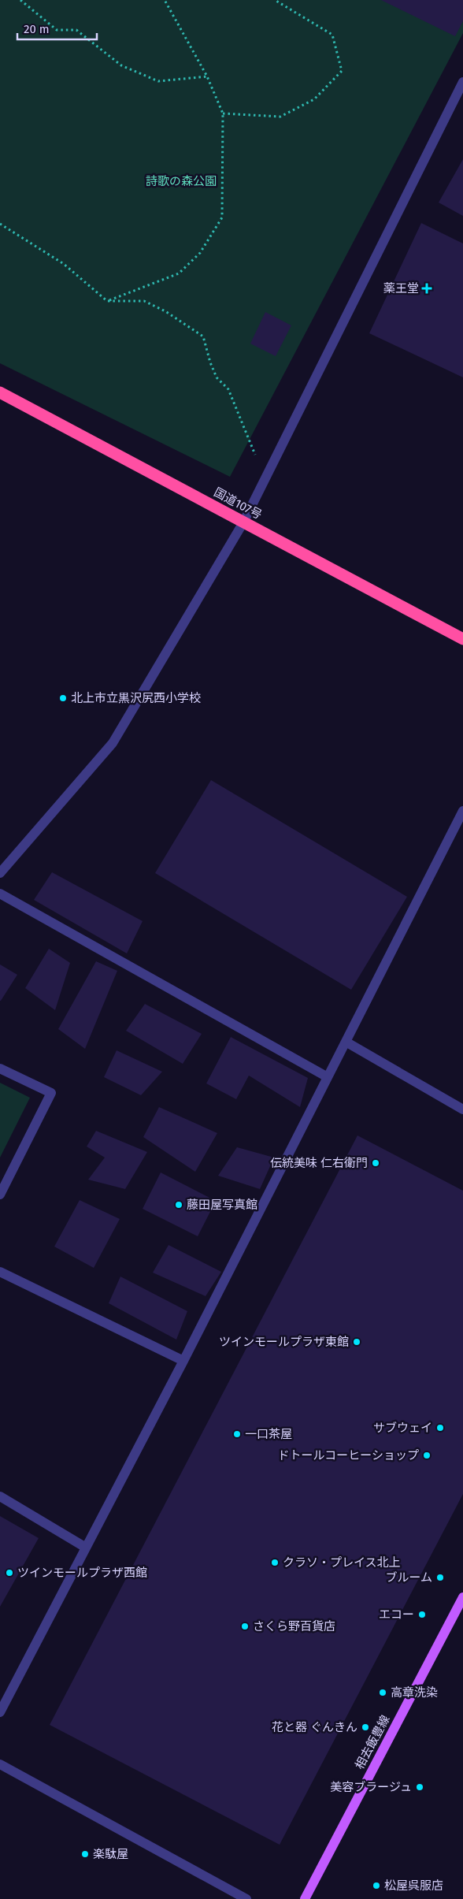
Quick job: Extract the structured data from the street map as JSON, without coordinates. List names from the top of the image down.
{
  "streets": {
    "highway": ["国道107号"],
    "main road": ["相去飯豊線"]
  },
  "parks": ["詩歌の森公園"],
  "places": {
    "health": ["薬王堂"],
    "other": [
      "北上市立黒沢尻西小学校",
      "伝統美味 仁右衛門",
      "藤田屋写真館",
      "ツインモールプラザ東館",
      "サブウェイ",
      "一口茶屋",
      "ドトールコーヒーショップ",
      "クラソ・プレイス北上",
      "ツインモールプラザ西館",
      "ブルーム",
      "エコー",
      "さくら野百貨店",
      "高章洗染",
      "花と器 ぐんきん",
      "美容ブラージュ",
      "楽駄屋",
      "松屋呉服店"
    ]
  },
  "scale_bar": "20 m"
}
